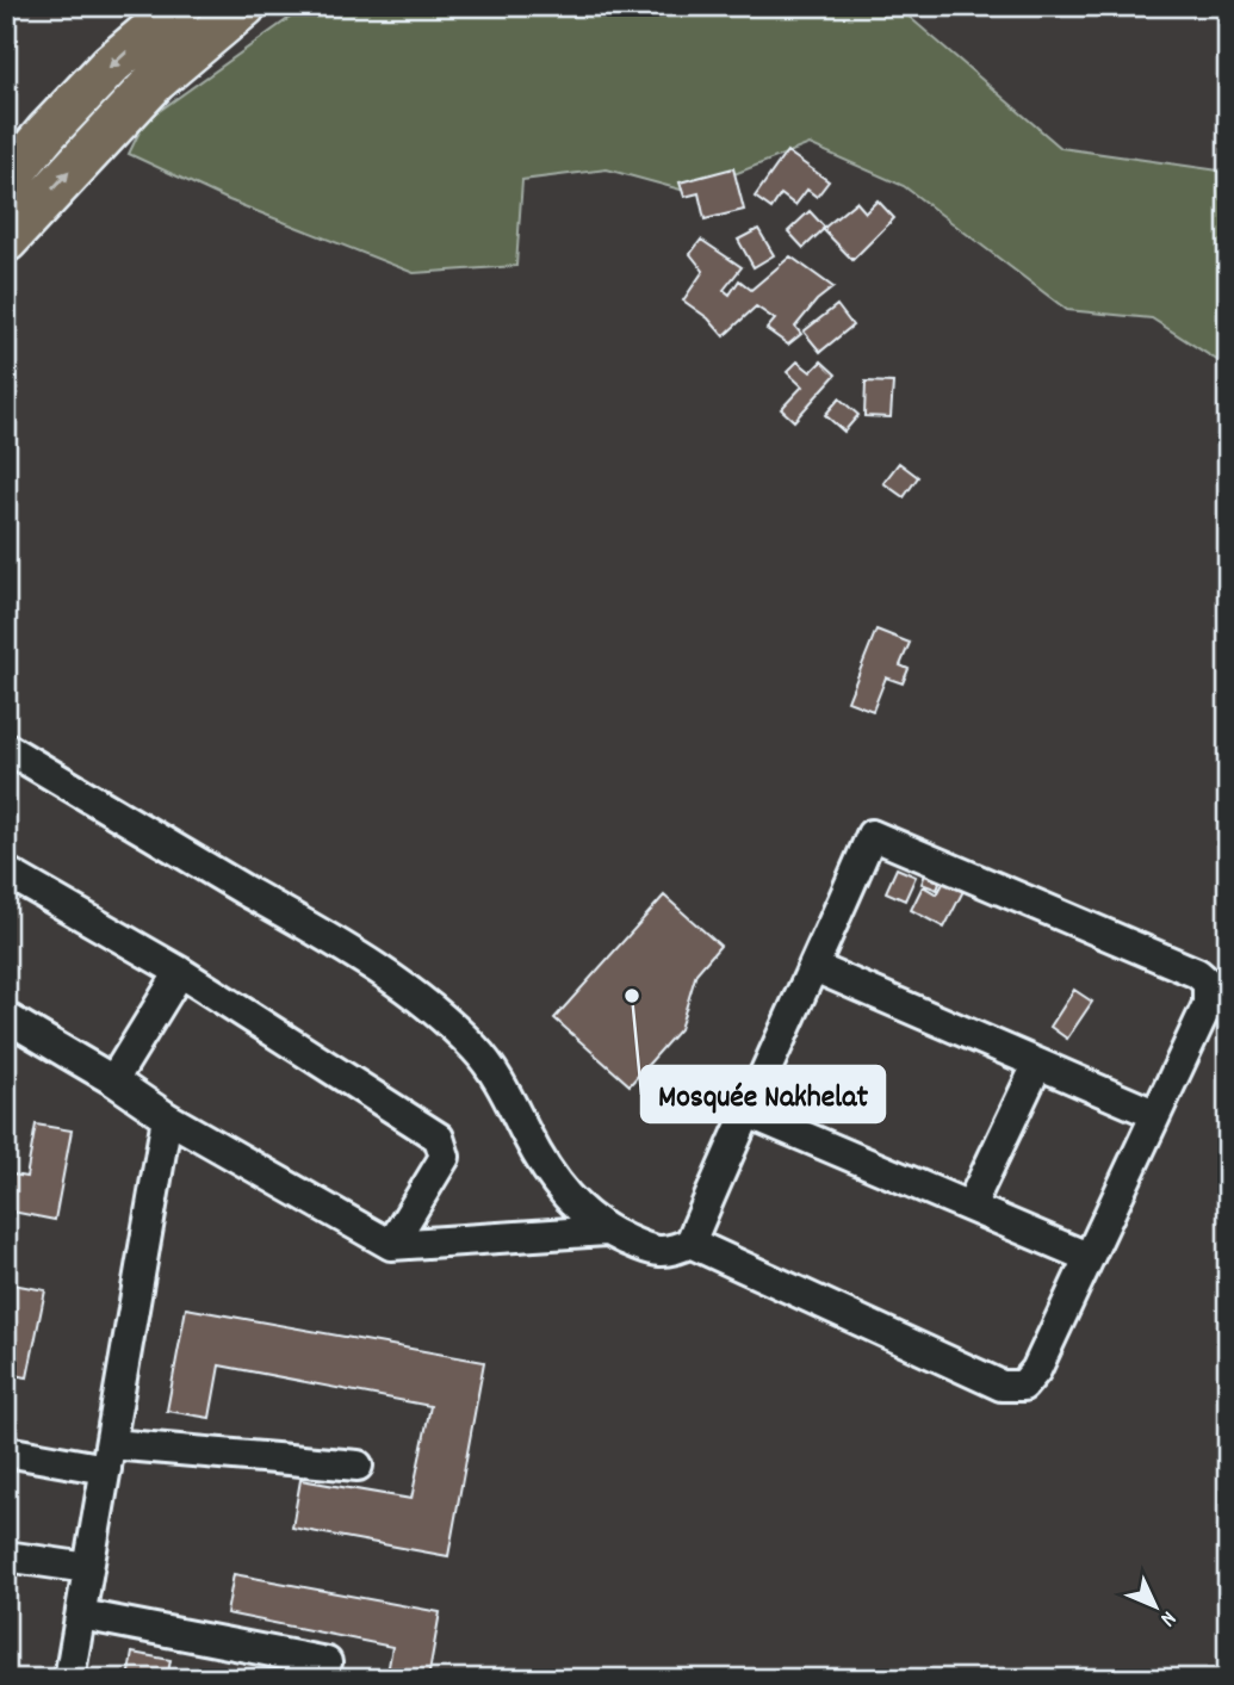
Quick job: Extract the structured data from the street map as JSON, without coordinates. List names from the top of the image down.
{
  "places": ["Mosquée Nakhelat"],
  "north": "bottom right"
}
